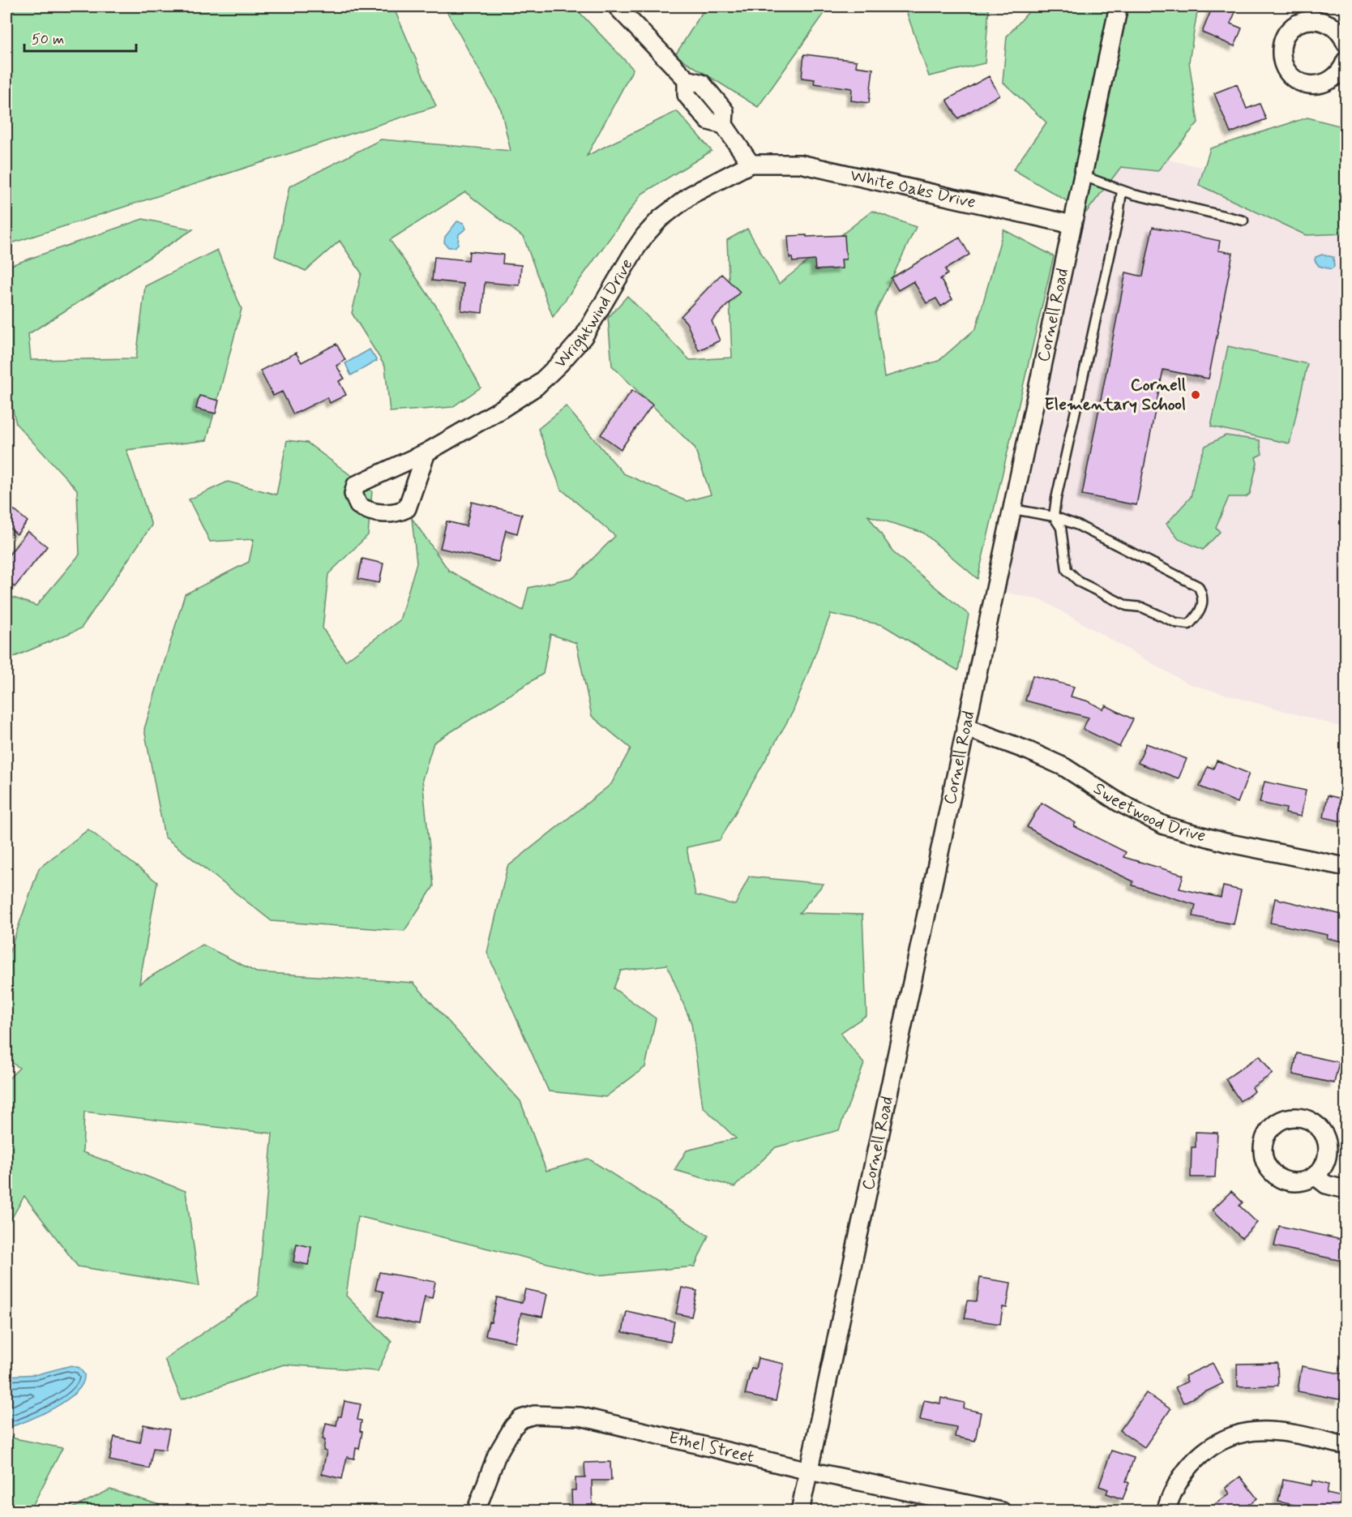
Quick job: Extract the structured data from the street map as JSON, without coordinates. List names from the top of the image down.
{
  "streets": {
    "street": [
      "White Oaks Drive",
      "Wrightwind Drive",
      "Cornell Road",
      "Sweetwood Drive",
      "Ethel Street"
    ]
  },
  "crossings": [
    ["White Oaks Drive", "Wrightwind Drive"],
    ["White Oaks Drive", "Cornell Road"],
    ["Cornell Road", "Sweetwood Drive"],
    ["Cornell Road", "Ethel Street"]
  ],
  "places": ["Cornell Elementary School"],
  "scale_bar": "50 m"
}
